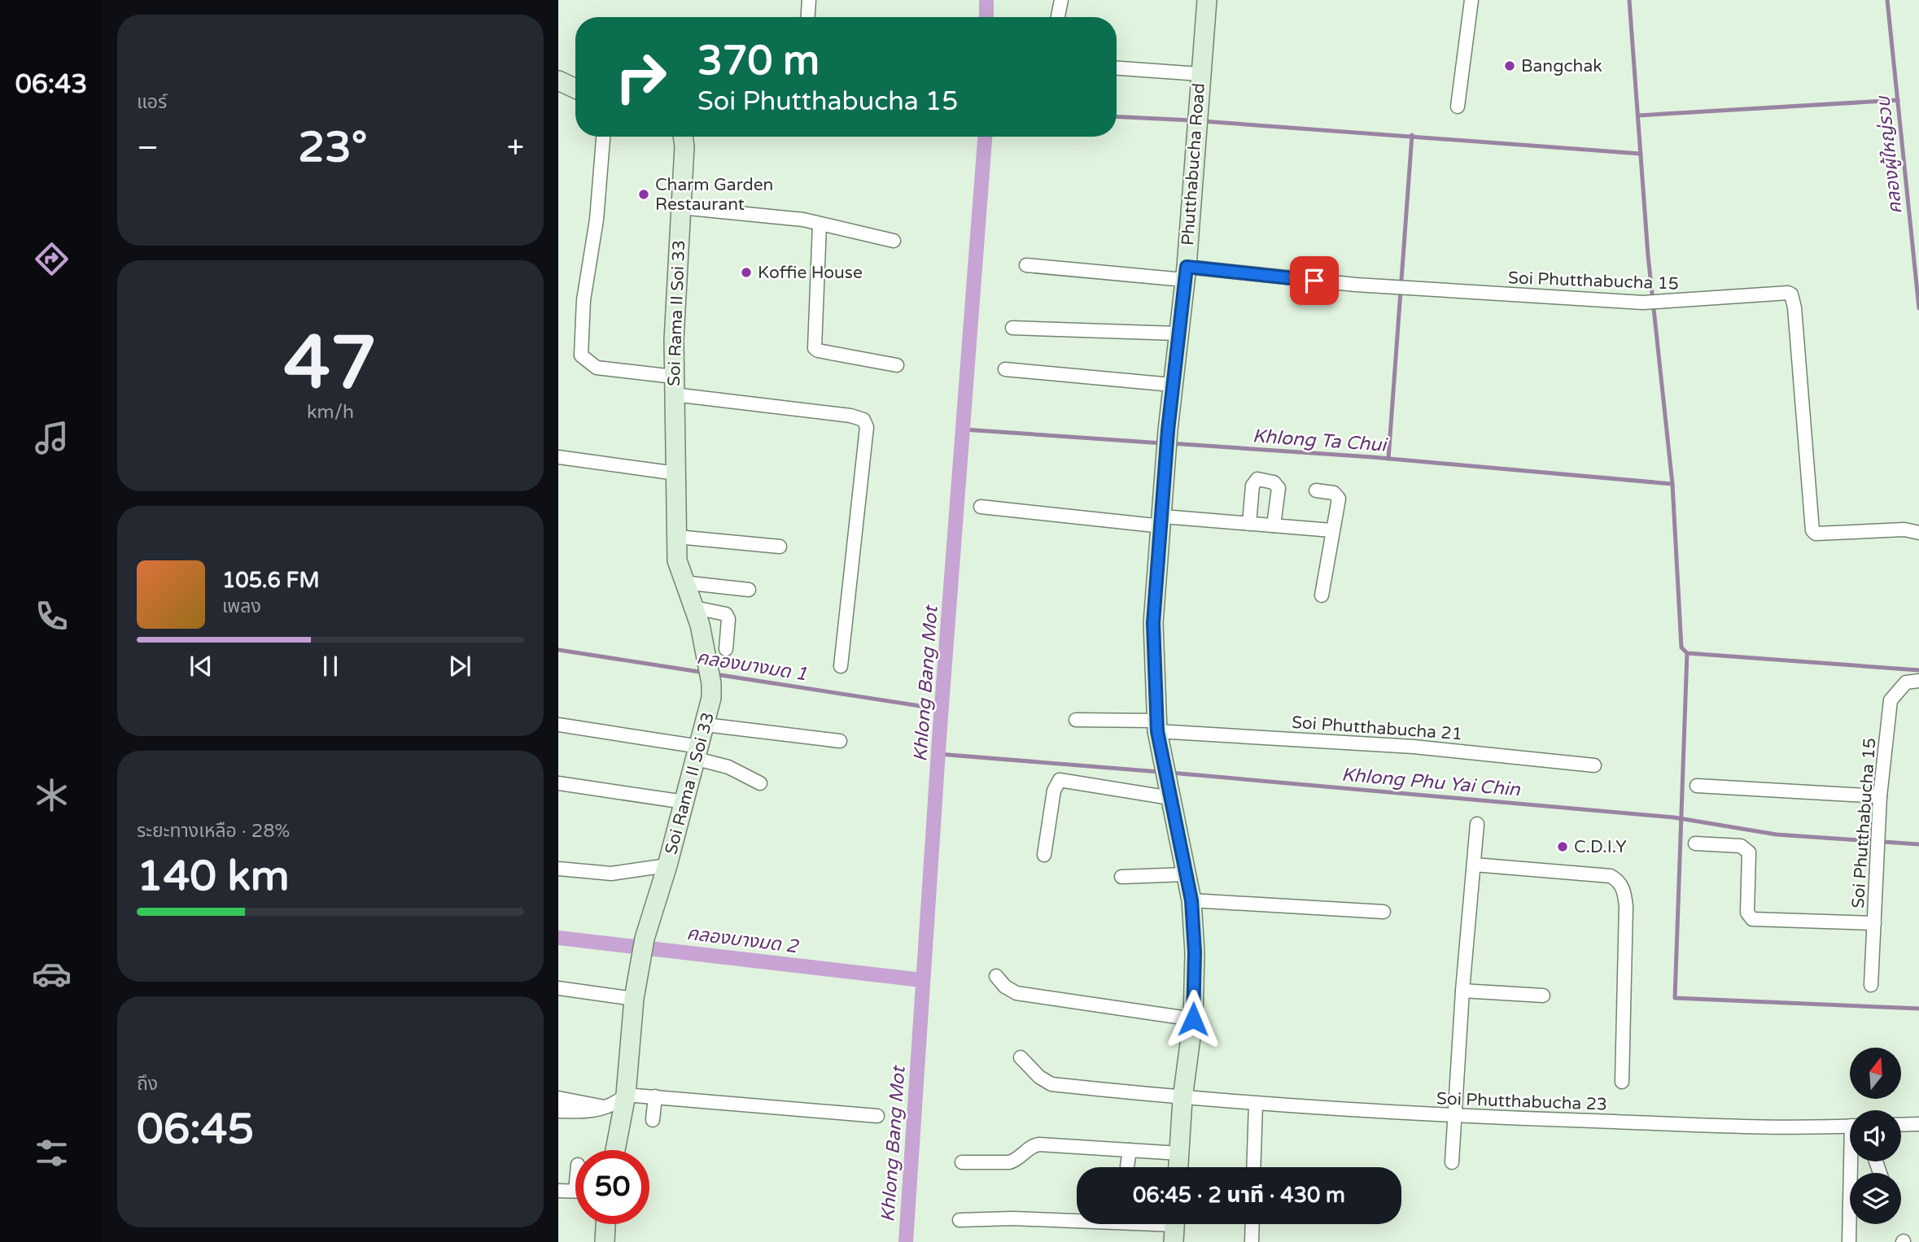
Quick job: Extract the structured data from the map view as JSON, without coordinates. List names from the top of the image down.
{
  "streets": {
    "main road": ["Phutthabucha Road", "Soi Rama II Soi 33"],
    "street": ["Soi Phutthabucha 15", "Soi Phutthabucha 21", "Soi Phutthabucha 23"]
  },
  "crossings": [
    ["Phutthabucha Road", "Soi Phutthabucha 15"],
    ["Phutthabucha Road", "Soi Phutthabucha 21"],
    ["Phutthabucha Road", "Soi Phutthabucha 23"]
  ],
  "water": [
    "คลองผู้ใหญ่รวบ",
    "Khlong Ta Chui",
    "คลองบางมด 1",
    "Khlong Bang Mot",
    "Khlong Phu Yai Chin",
    "คลองบางมด 2"
  ],
  "places": [
    "Bangchak",
    "Charm Garden Restaurant",
    "Koffie House",
    "C.D.I.Y"
  ],
  "north": "top",
  "page": {
    "tabs": "06:43",
    "tile": [
      "แอร์",
      ["47", "km/h"],
      ["ระยะทางเหลือ · 28%", "140 km"],
      ["ถึง", "06:45"]
    ],
    "turn": ["370 m", "Soi Phutthabucha 15"],
    "heat": ["−", "23°", "+"],
    "song": ["105.6 FM", "เพลง"],
    "limit": "50",
    "trip": "06:45 · 2 นาที · 430 m"
  }
}
